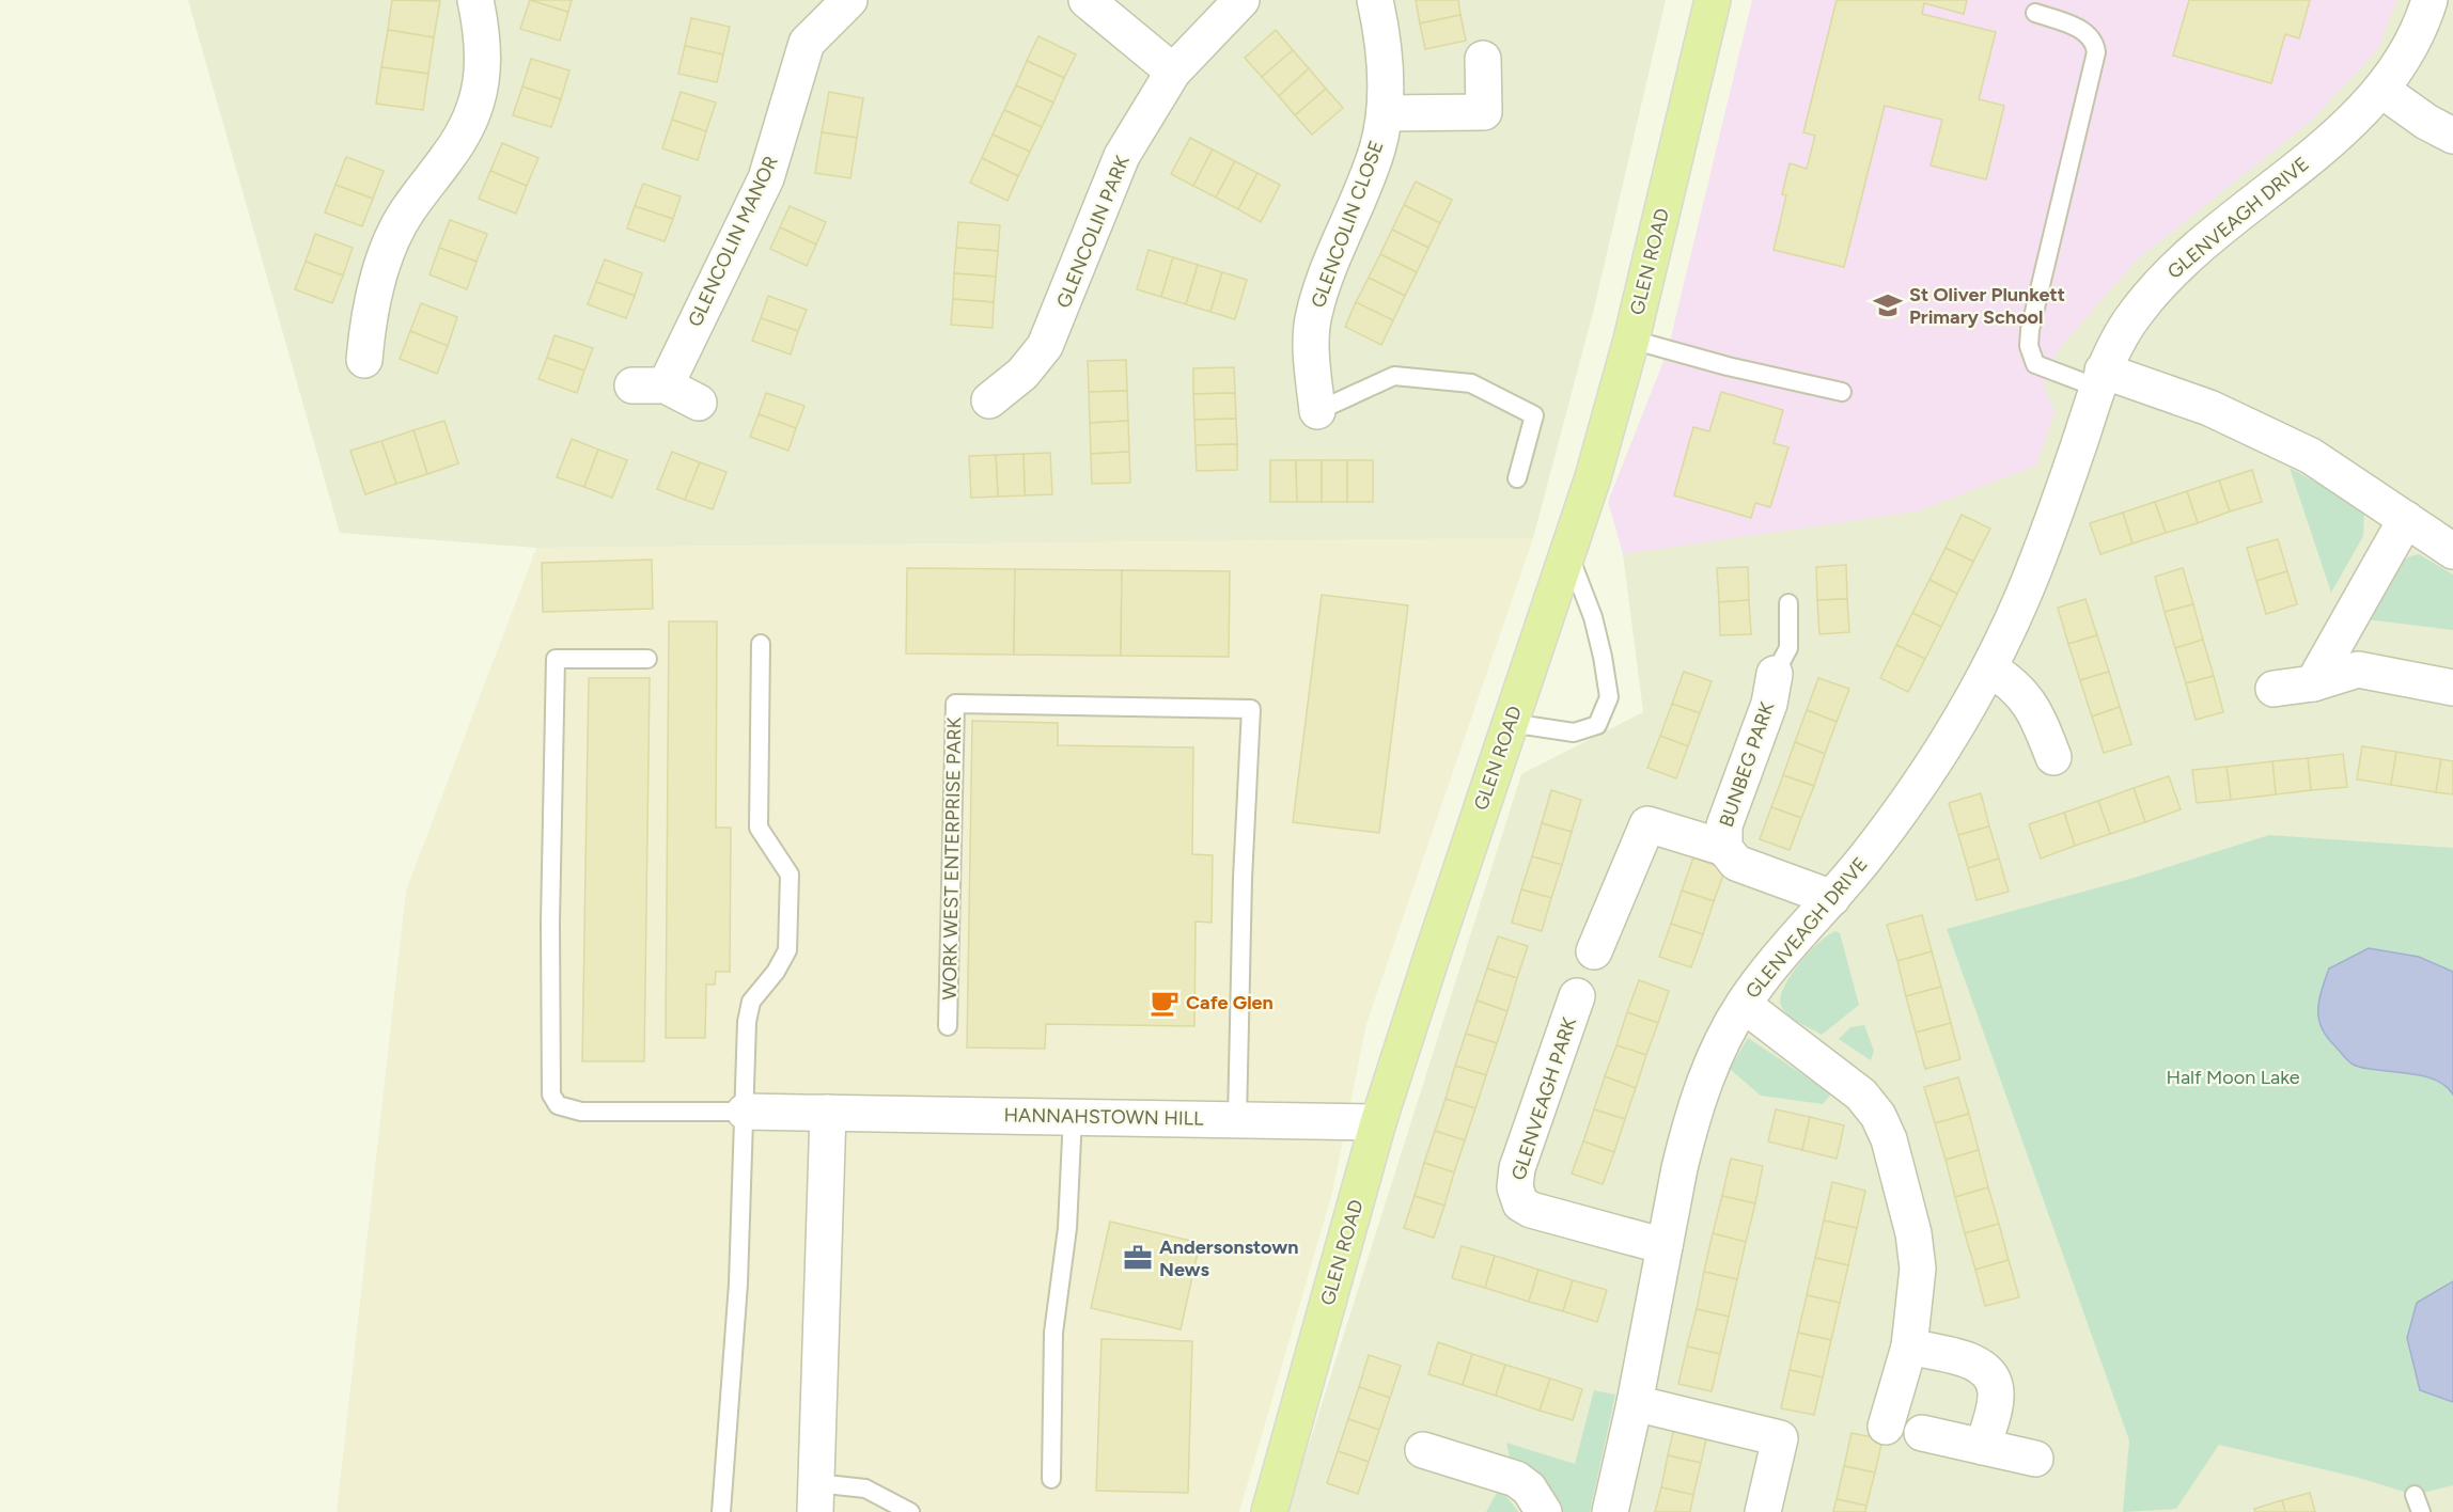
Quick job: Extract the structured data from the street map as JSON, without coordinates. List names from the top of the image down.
{
  "streets": {
    "main road": ["GLEN ROAD"],
    "street": [
      "GLENVEAGH DRIVE",
      "GLENCOLIN CLOSE",
      "GLENCOLIN PARK",
      "GLENCOLIN MANOR",
      "BUNBEG PARK",
      "GLENVEAGH PARK",
      "HANNAHSTOWN HILL"
    ],
    "lane": ["WORK WEST ENTERPRISE PARK"]
  },
  "crossings": [
    ["GLENVEAGH DRIVE", "BUNBEG PARK"],
    ["GLENVEAGH DRIVE", "GLENVEAGH PARK"],
    ["GLEN ROAD", "HANNAHSTOWN HILL"],
    ["WORK WEST ENTERPRISE PARK", "HANNAHSTOWN HILL"]
  ],
  "parks": ["Half Moon Lake"],
  "places": {
    "school or university": ["St Oliver Plunkett Primary School"],
    "cafe": ["Cafe Glen"],
    "office": ["Andersonstown News"]
  }
}
